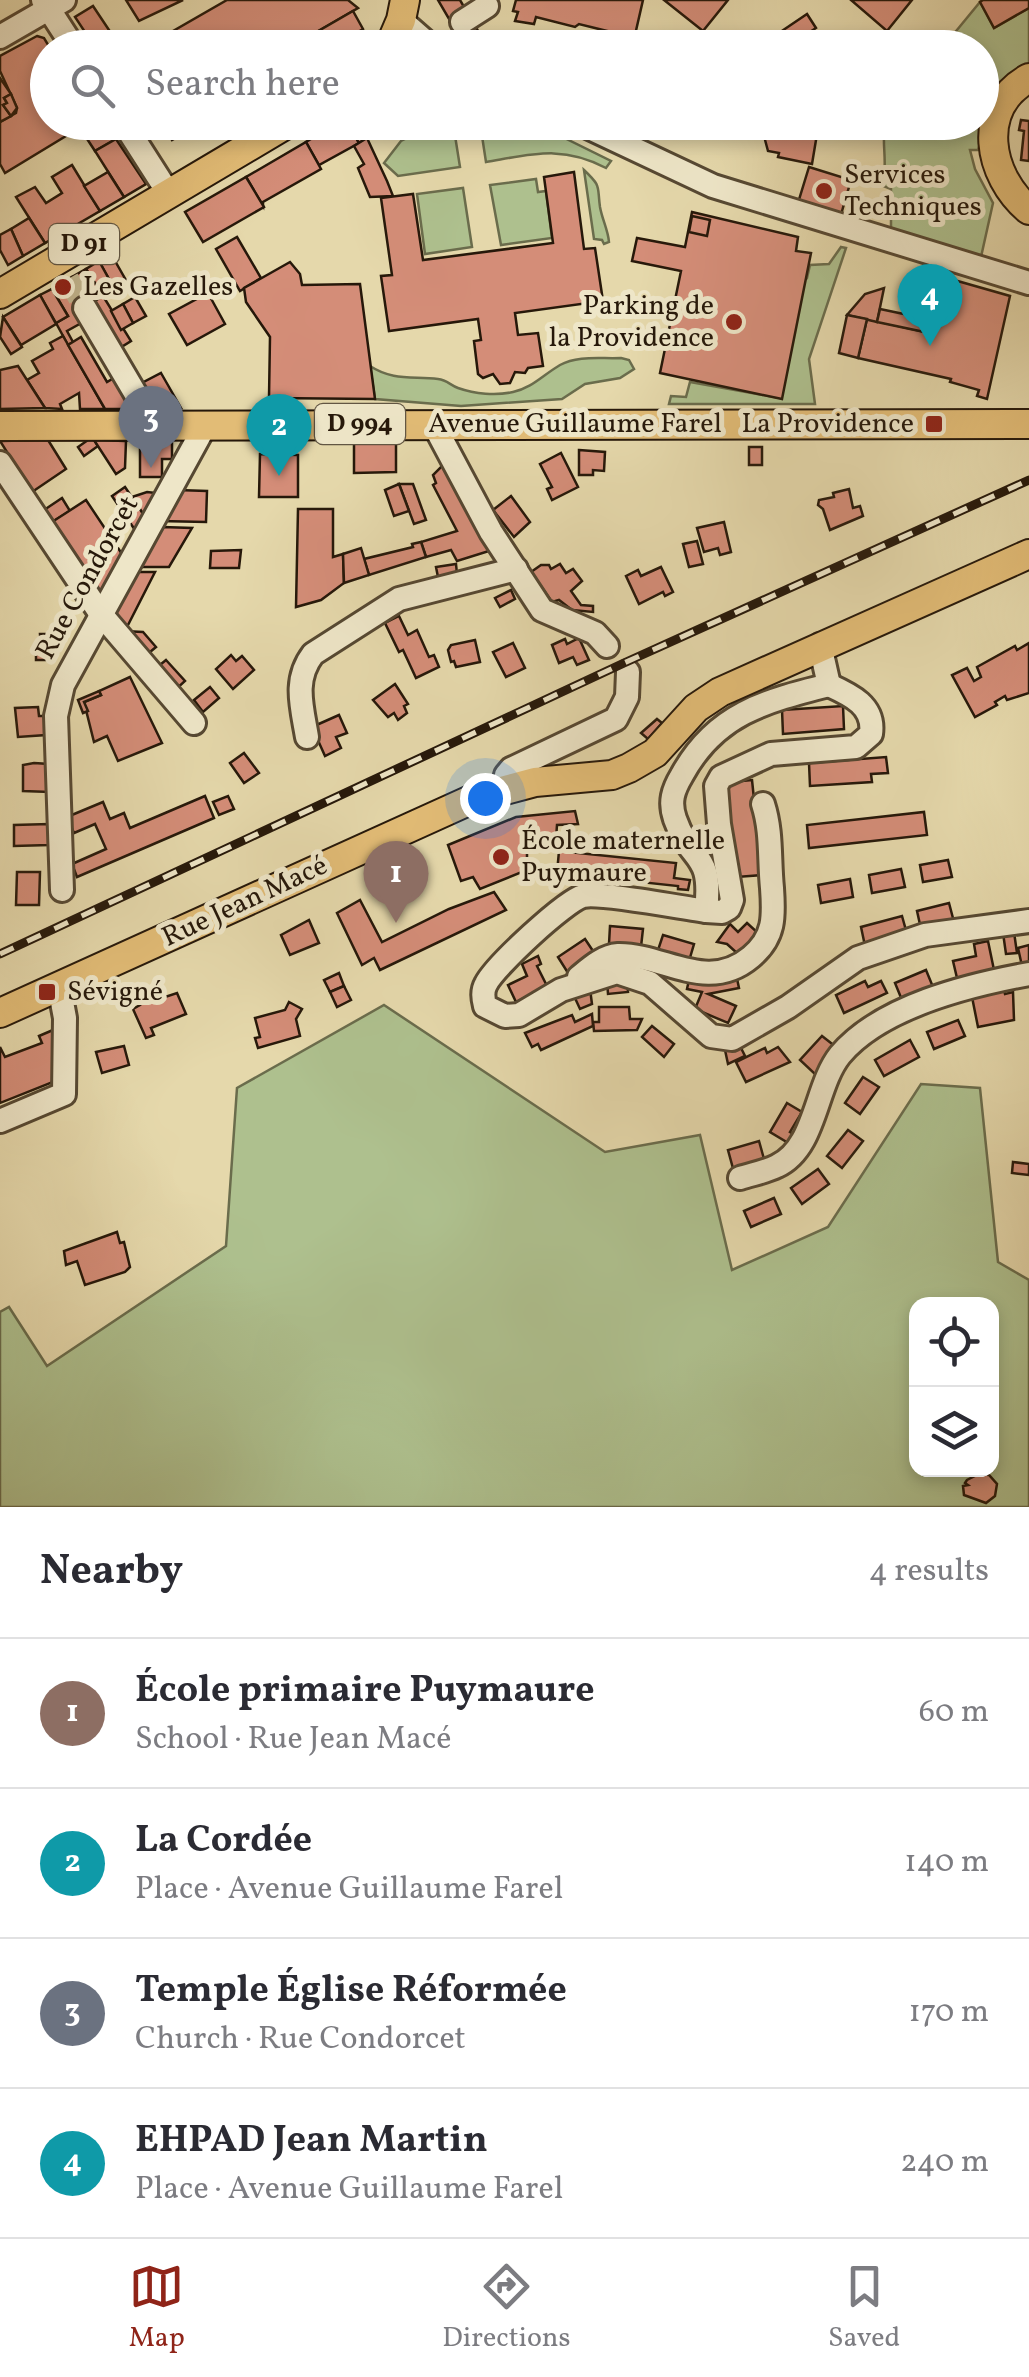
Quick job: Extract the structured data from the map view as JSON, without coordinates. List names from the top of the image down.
{
  "streets": {
    "main road": [
      "D 91",
      "D 994",
      "Avenue Guillaume Farel",
      "Rue Jean Macé"
    ],
    "street": ["Rue Condorcet"]
  },
  "crossings": [
    ["Avenue Guillaume Farel", "Rue Condorcet"]
  ],
  "places": {
    "other": [
      "Services Techniques",
      "Les Gazelles",
      "Parking de la Providence",
      "École maternelle Puymaure"
    ],
    "transit": ["La Providence", "Sévigné"]
  },
  "page": {
    "search": "Search here",
    "pins": [
      "4",
      "3",
      "2",
      "1"
    ],
    "heading": ["Nearby", "4 results"],
    "list": [
      {
        "mark": "1",
        "name": "École primaire Puymaure",
        "note": "School · Rue Jean Macé",
        "value": "60 m"
      },
      {
        "mark": "2",
        "name": "La Cordée",
        "note": "Place · Avenue Guillaume Farel",
        "value": "140 m"
      },
      {
        "mark": "3",
        "name": "Temple Église Réformée",
        "note": "Church · Rue Condorcet",
        "value": "170 m"
      },
      {
        "mark": "4",
        "name": "EHPAD Jean Martin",
        "note": "Place · Avenue Guillaume Farel",
        "value": "240 m"
      }
    ],
    "nav": ["Map", "Directions", "Saved"]
  }
}
